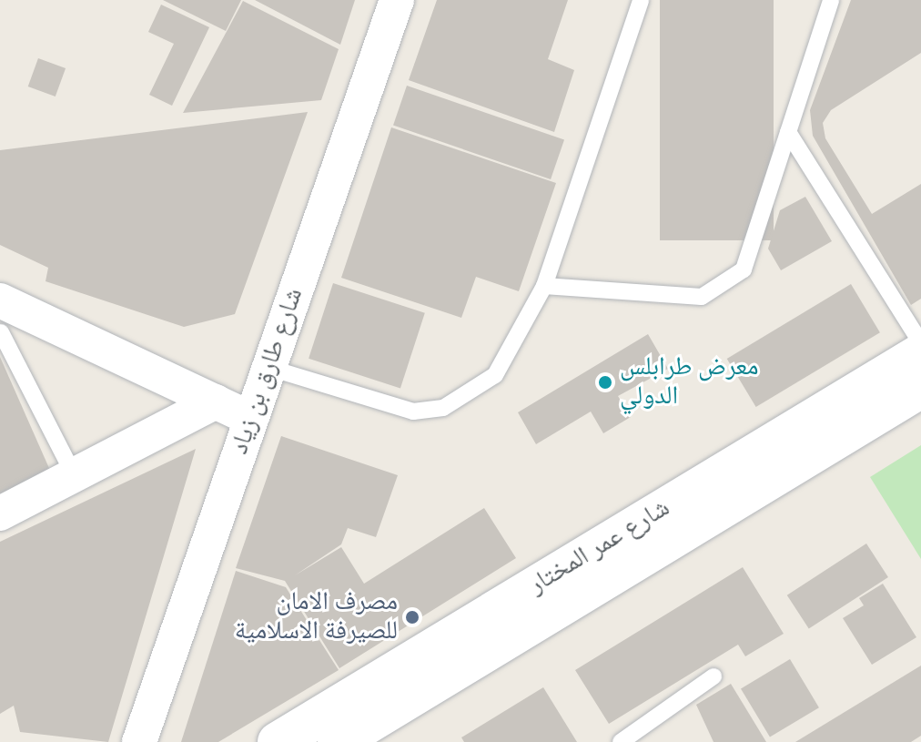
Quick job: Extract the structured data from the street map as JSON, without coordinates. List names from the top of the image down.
{
  "streets": {
    "main road": ["شارع عمر المختار"],
    "street": ["شارع طارق بن زياد"]
  },
  "places": ["معرض طرابلس الدولي", "مصرف الامان للصيرفة الاسلامية"]
}
